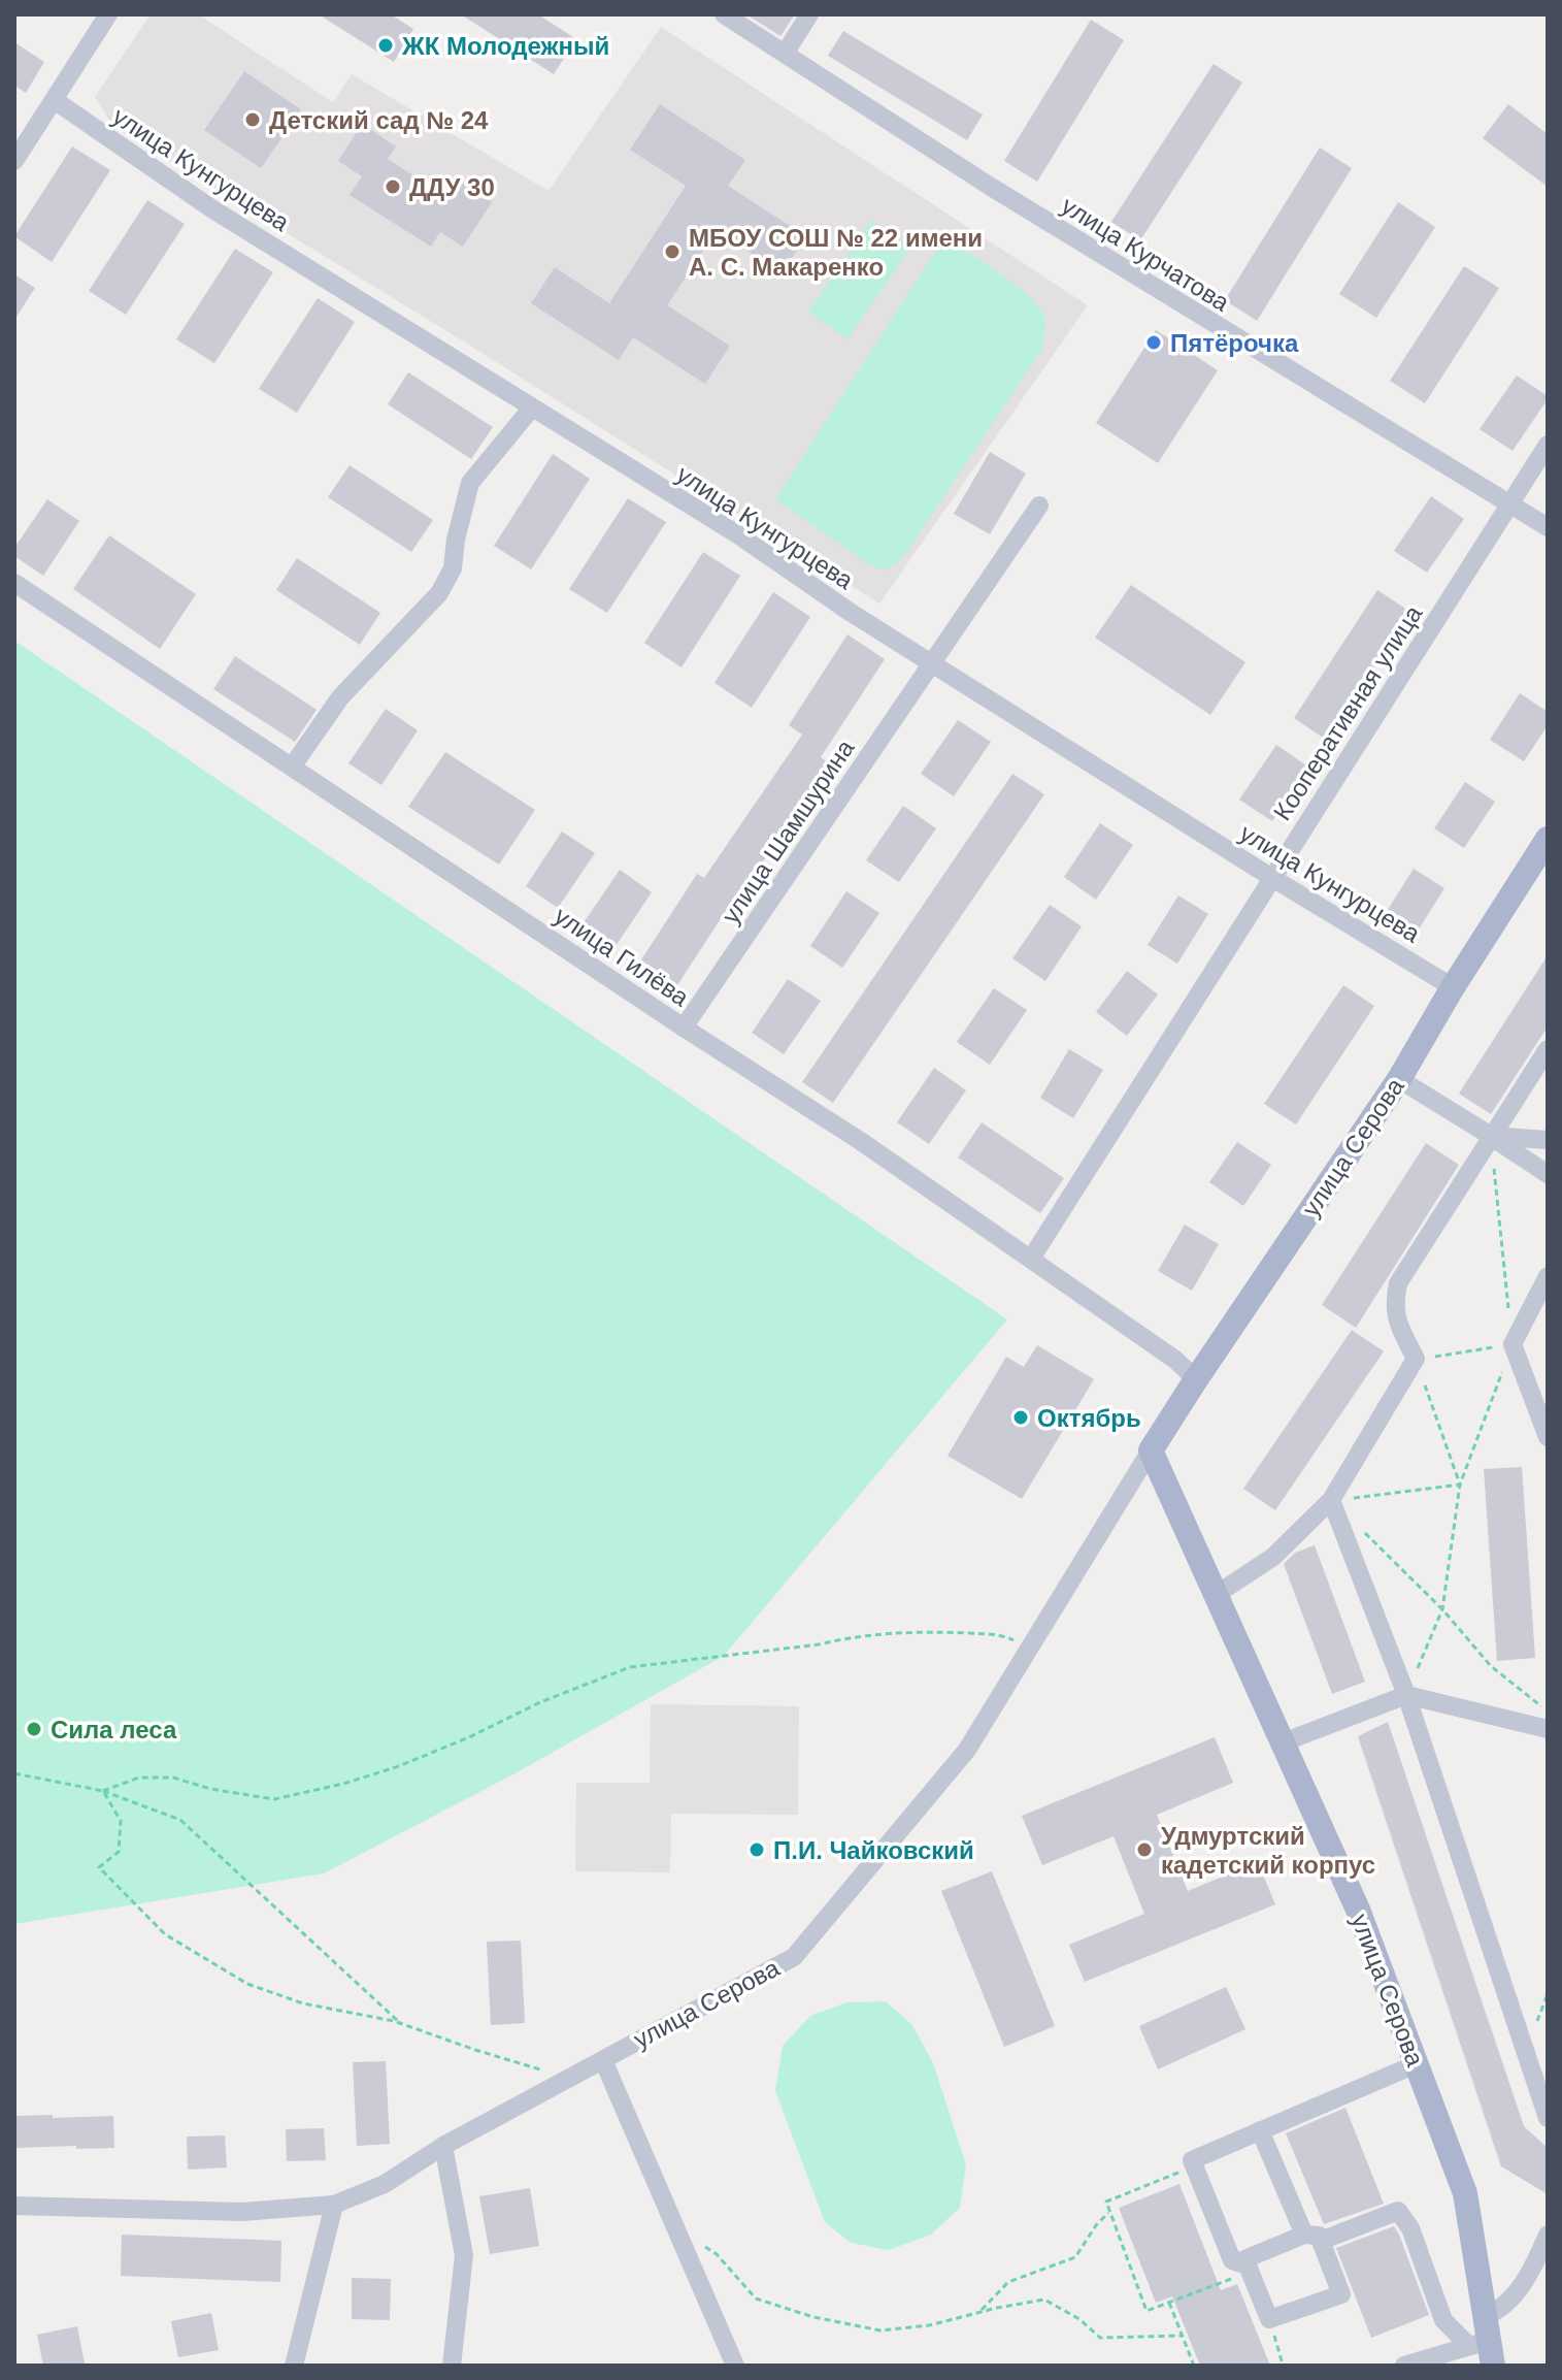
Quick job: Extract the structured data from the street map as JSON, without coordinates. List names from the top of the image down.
{
  "streets": {
    "main road": ["улица Серова"],
    "street": [
      "улица Кунгурцева",
      "улица Курчатова",
      "Кооперативная улица",
      "улица Шамшурина",
      "улица Гилёва"
    ]
  },
  "crossings": [
    ["улица Кунгурцева", "Кооперативная улица"],
    ["улица Кунгурцева", "улица Шамшурина"],
    ["улица Кунгурцева", "улица Серова"],
    ["улица Курчатова", "Кооперативная улица"],
    ["Кооперативная улица", "улица Гилёва"],
    ["улица Шамшурина", "улица Гилёва"],
    ["улица Гилёва", "улица Серова"]
  ],
  "places": [
    "ЖК Молодежный",
    "Детский сад № 24",
    "ДДУ 30",
    "МБОУ СОШ № 22 имени А. С. Макаренко",
    "Пятёрочка",
    "Октябрь",
    "Сила леса",
    "П.И. Чайковский",
    "Удмуртский кадетский корпус"
  ]
}
